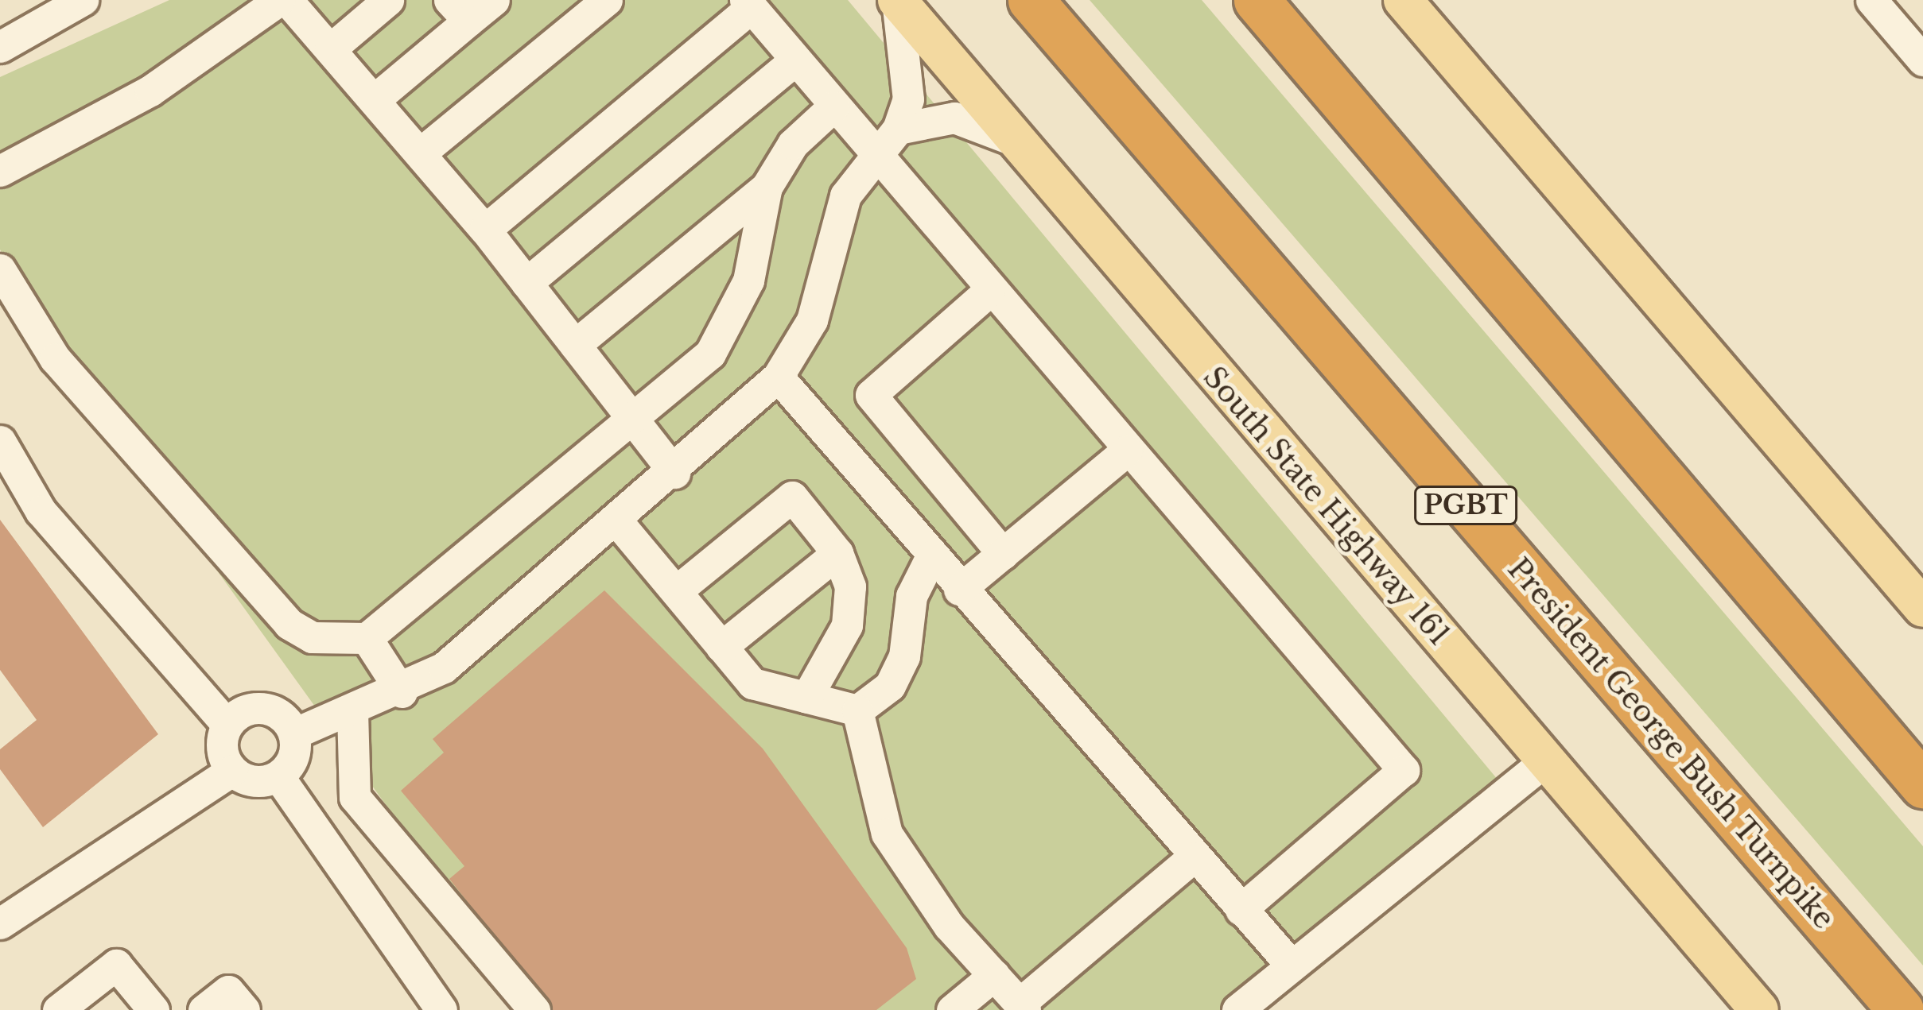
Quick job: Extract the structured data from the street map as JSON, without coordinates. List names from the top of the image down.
{
  "streets": {
    "highway": ["PGBT", "President George Bush Turnpike"],
    "main road": ["South State Highway 161"]
  }
}
